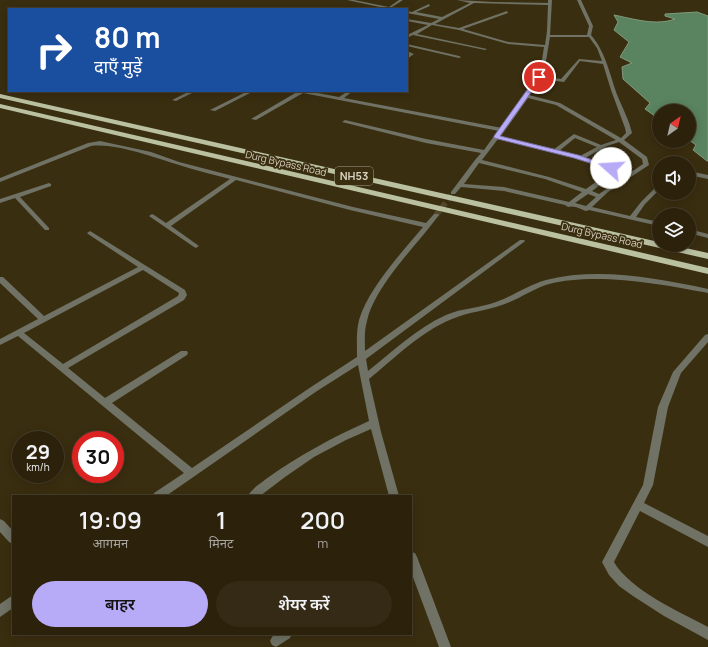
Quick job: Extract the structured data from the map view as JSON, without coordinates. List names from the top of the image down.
{
  "streets": {
    "highway": ["Durg Bypass Road", "NH53"]
  },
  "north": "top right",
  "page": {
    "turn": ["80 m", "दाएँ मुड़ें"],
    "speed": "29 km/h",
    "limit": "30",
    "eta": [
      "19:09",
      "आगमन",
      "1",
      "मिनट",
      "200",
      "m"
    ],
    "buttons": ["बाहर", "शेयर करें"]
  }
}
